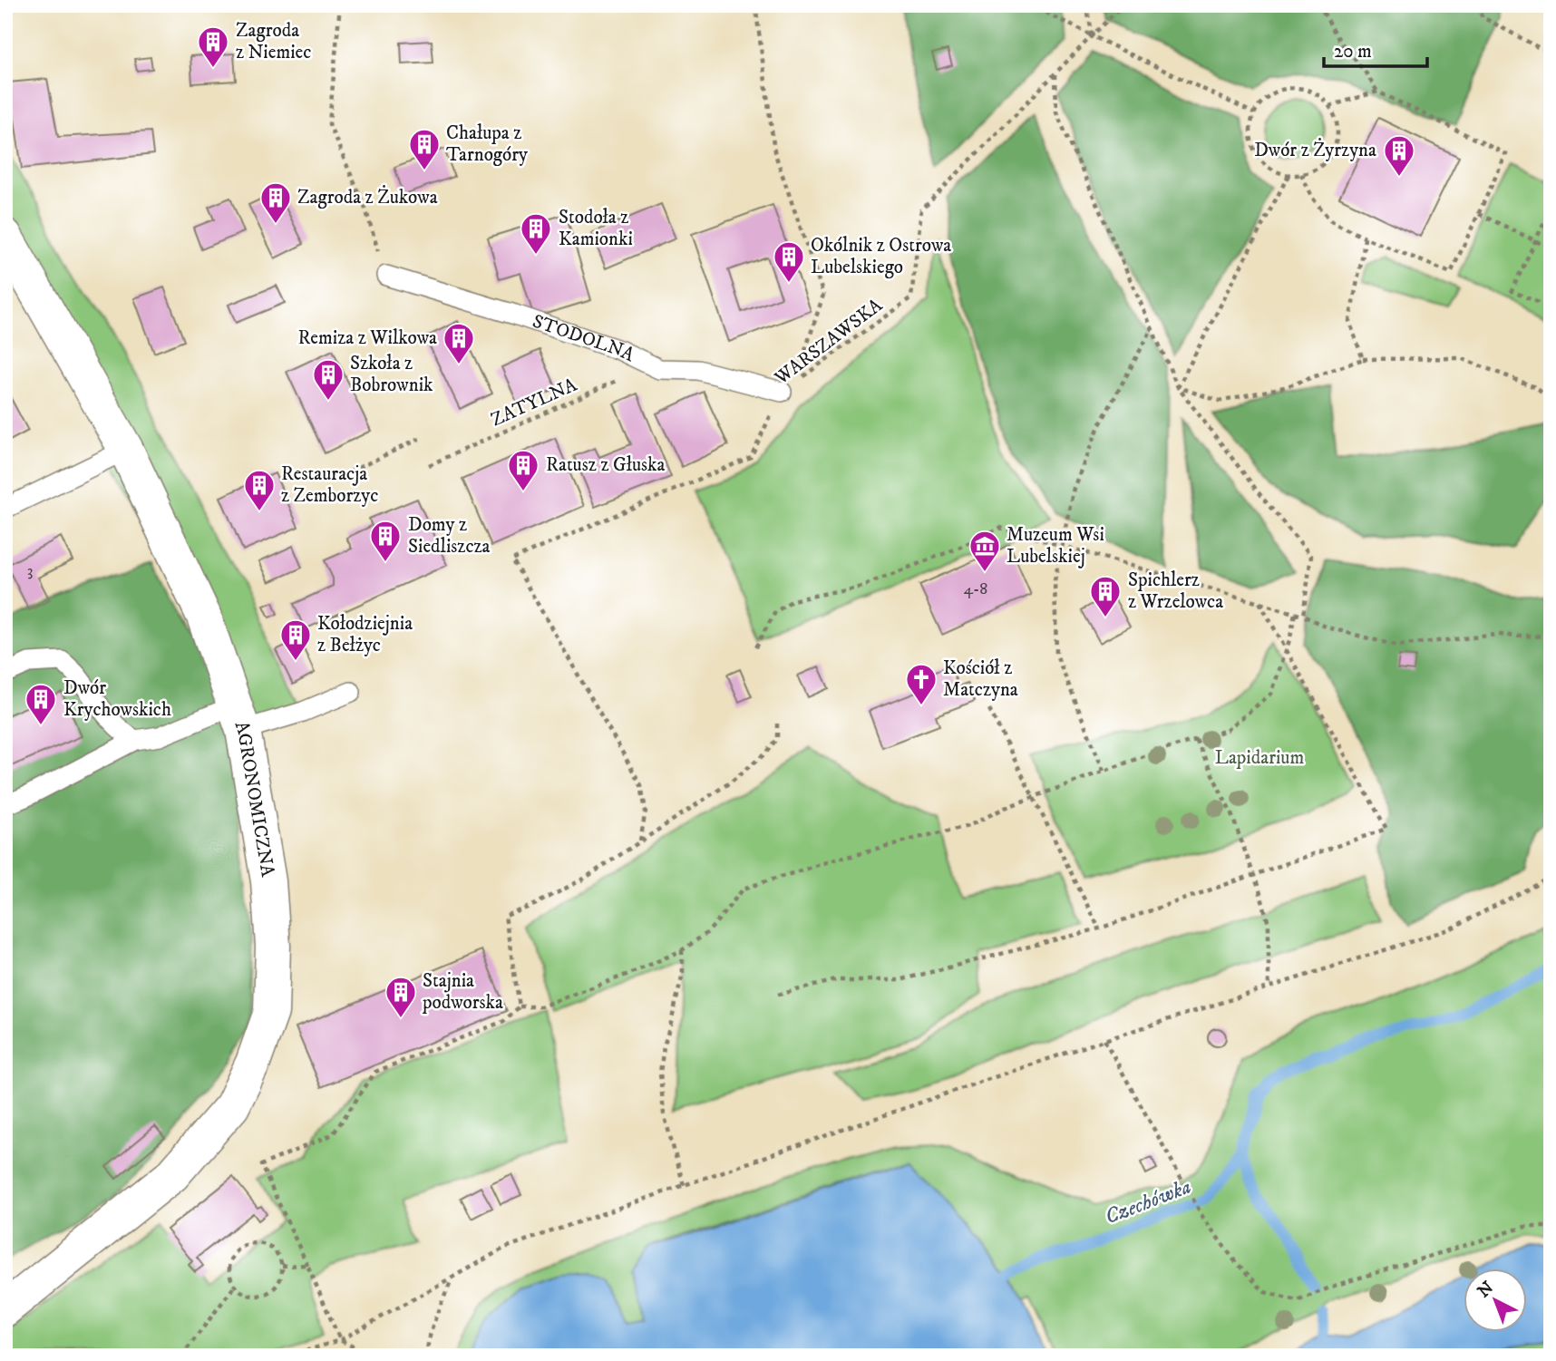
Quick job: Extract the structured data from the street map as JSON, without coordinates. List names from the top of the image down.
{
  "streets": {
    "street": ["AGRONOMICZNA"],
    "lane": ["STODOLNA"],
    "path": ["WARSZAWSKA", "ZATYLNA"]
  },
  "crossings": [
    ["STODOLNA", "WARSZAWSKA"],
    ["STODOLNA", "ZATYLNA"]
  ],
  "water": ["Czechówka"],
  "parks": ["Lapidarium"],
  "places": {
    "building": [
      "Zagroda z Niemiec",
      "Chałupa z Tarnogóry",
      "Dwór z Żyrzyna",
      "Zagroda z Żukowa",
      "Stodoła z Kamionki",
      "Okólnik z Ostrowa Lubelskiego",
      "Remiza z Wilkowa",
      "Szkoła z Bobrownik",
      "Ratusz z Głuska",
      "Restauracja z Zemborzyc",
      "Domy z Siedliszcza",
      "Spichlerz z Wrzelowca",
      "Kołodziejnia z Bełżyc",
      "Dwór Krychowskich",
      "Stajnia podworska"
    ],
    "museum": ["Muzeum Wsi Lubelskiej"],
    "church": ["Kościół z Matczyna"]
  },
  "house_numbers": ["3", "4-8"],
  "scale_bar": "20 m",
  "north": "top left"
}
